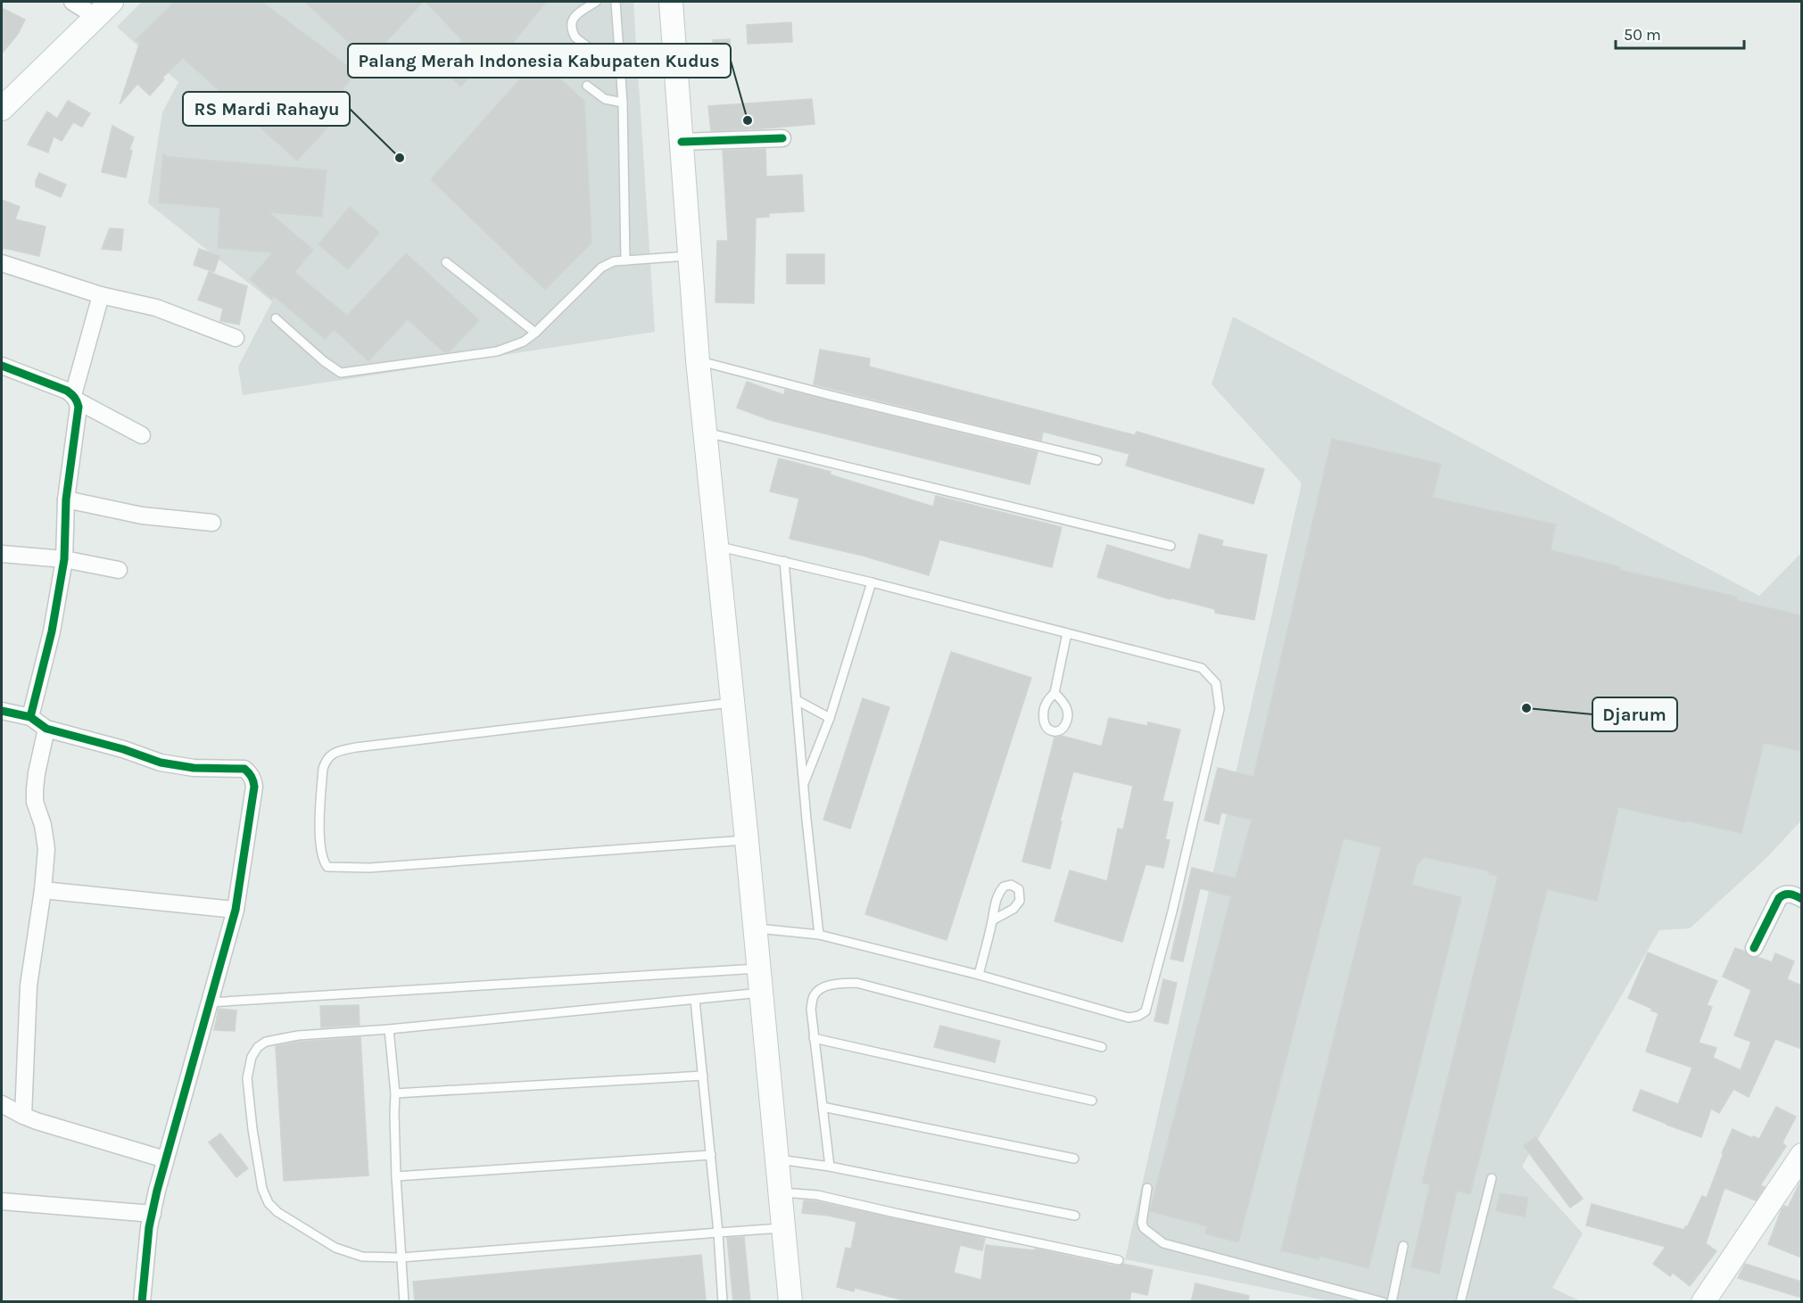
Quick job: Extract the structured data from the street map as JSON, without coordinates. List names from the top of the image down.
{
  "places": ["Palang Merah Indonesia Kabupaten Kudus", "RS Mardi Rahayu", "Djarum"],
  "scale_bar": "50 m"
}
